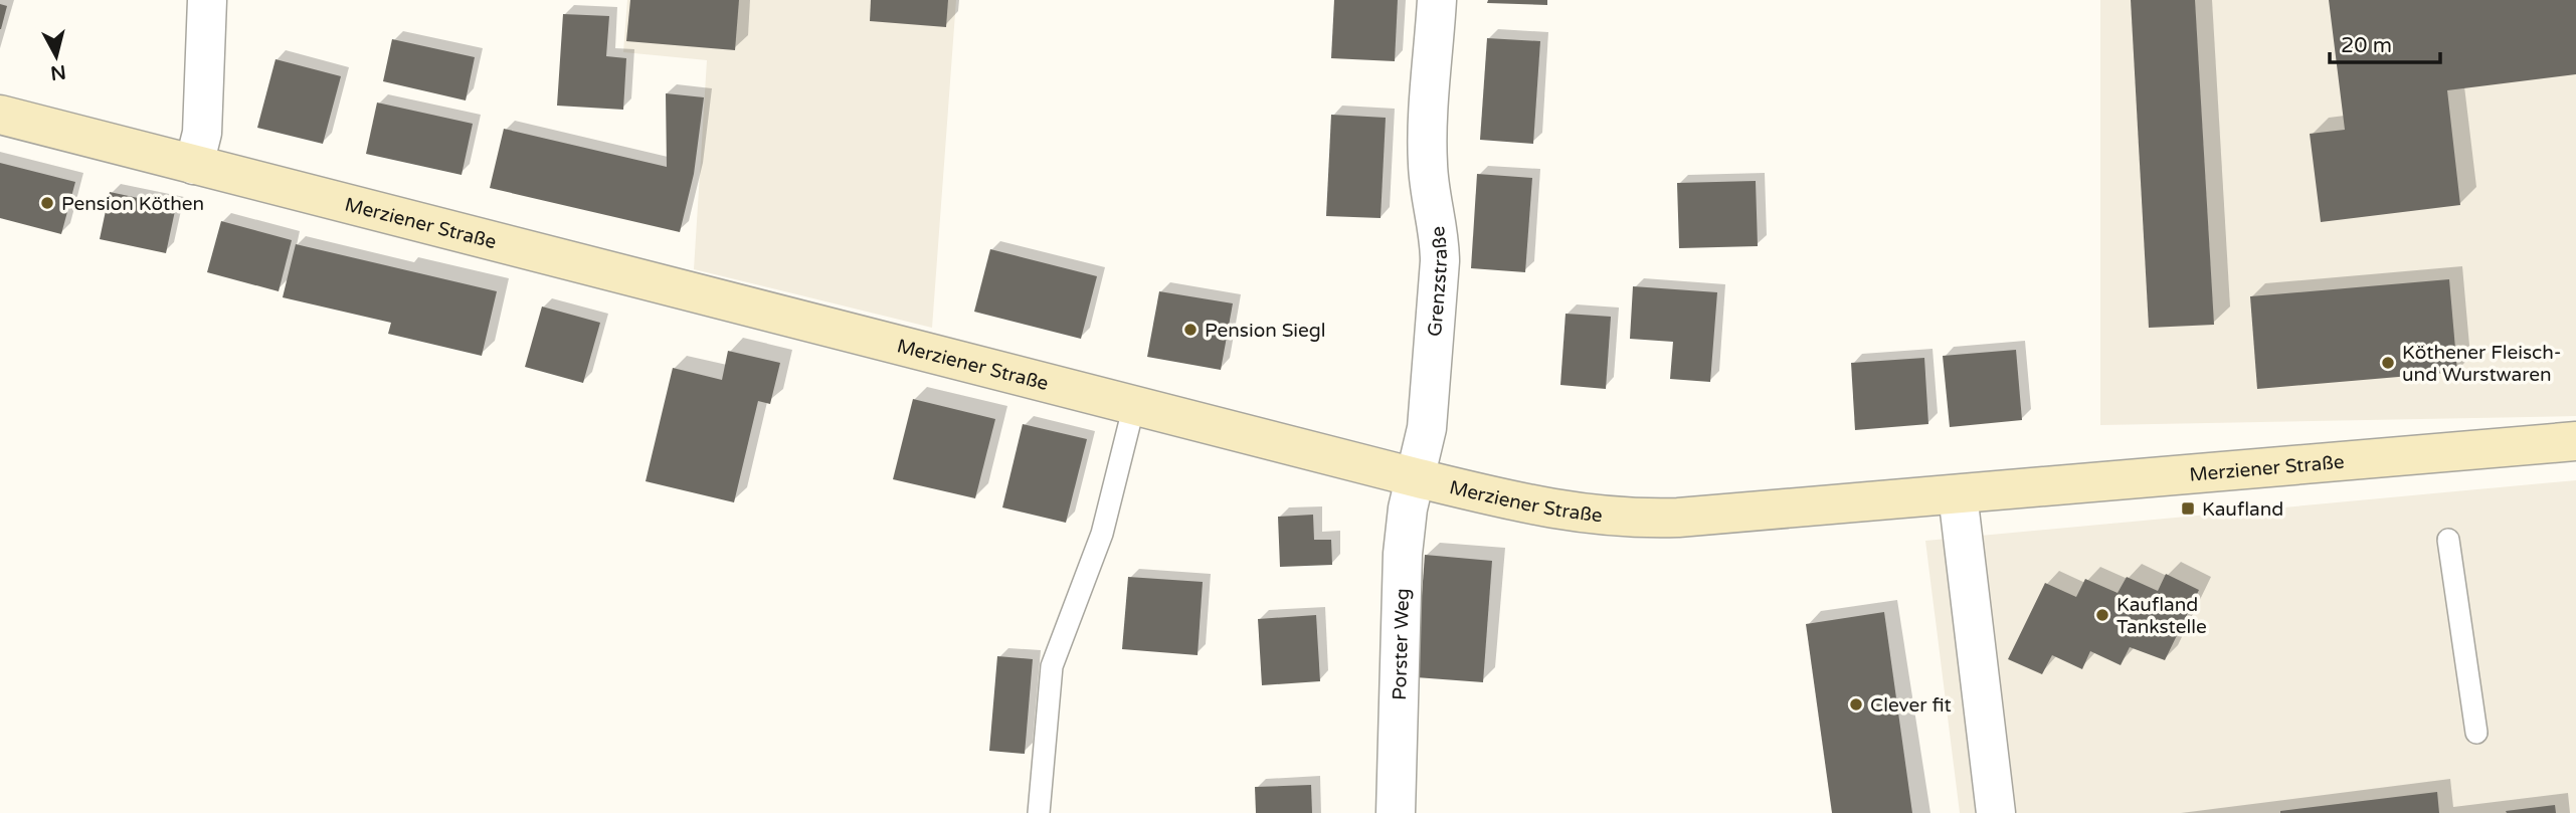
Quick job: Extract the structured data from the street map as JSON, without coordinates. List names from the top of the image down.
{
  "streets": {
    "main road": ["Merziener Straße"],
    "street": ["Grenzstraße", "Porster Weg"]
  },
  "crossings": [
    ["Merziener Straße", "Grenzstraße"],
    ["Merziener Straße", "Porster Weg"],
    ["Grenzstraße", "Porster Weg"]
  ],
  "places": {
    "other": [
      "Pension Köthen",
      "Pension Siegl",
      "Köthener Fleisch- und Wurstwaren",
      "Kaufland Tankstelle",
      "Clever fit"
    ],
    "transit": ["Kaufland"]
  },
  "scale_bar": "20 m",
  "north": "bottom"
}
